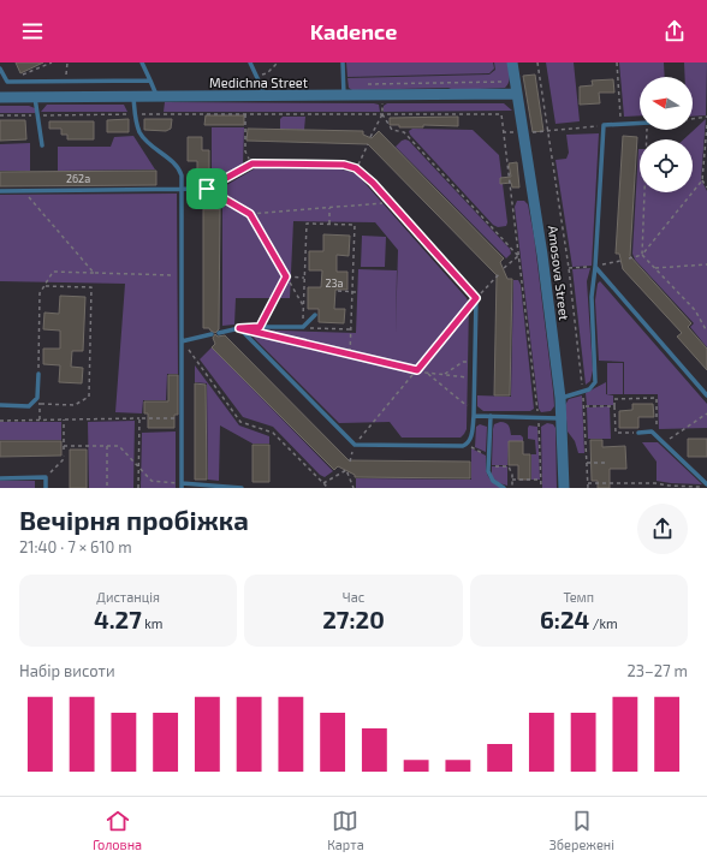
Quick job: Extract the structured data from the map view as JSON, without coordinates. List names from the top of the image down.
{
  "streets": {
    "street": ["Medichna Street", "Amosova Street"]
  },
  "crossings": [
    ["Medichna Street", "Amosova Street"]
  ],
  "house_numbers": ["262а", "23а"],
  "north": "left",
  "page": {
    "header": "Kadence",
    "heading": ["Вечірня пробіжка", "21:40 · 7 × 610 m"],
    "stats": [
      ["Дистанція", "4.27 km"],
      ["Час", "27:20"],
      ["Темп", "6:24 /km"]
    ],
    "chart": ["Набір висоти", "23–27 m"],
    "tabs": ["Головна", "Карта", "Збережені"]
  }
}
